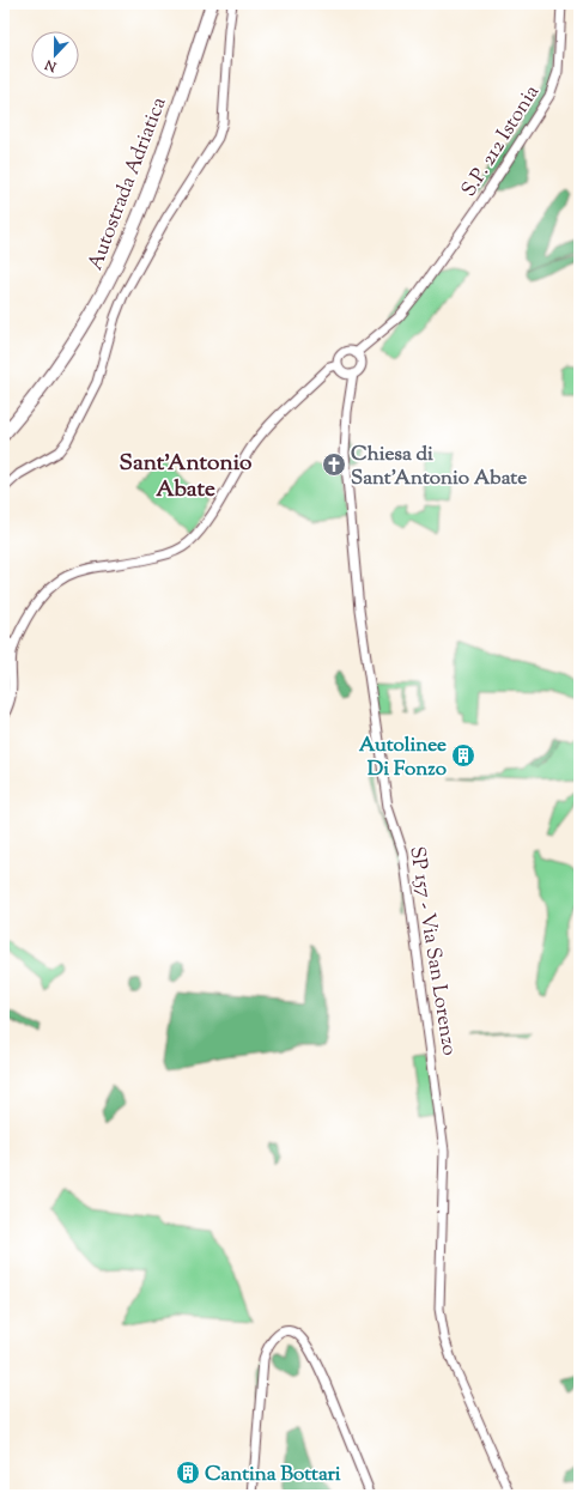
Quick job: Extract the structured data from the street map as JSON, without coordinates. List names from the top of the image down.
{
  "streets": {
    "highway": ["Autostrada Adriatica"],
    "main road": ["S.P. 212 Istonia", "SP 157 - Via San Lorenzo"]
  },
  "crossings": [
    ["S.P. 212 Istonia", "SP 157 - Via San Lorenzo"]
  ],
  "districts": ["Sant'Antonio Abate"],
  "places": {
    "church": ["Chiesa di Sant'Antonio Abate"],
    "building": ["Autolinee Di Fonzo", "Cantina Bottari"]
  },
  "north": "bottom"
}
